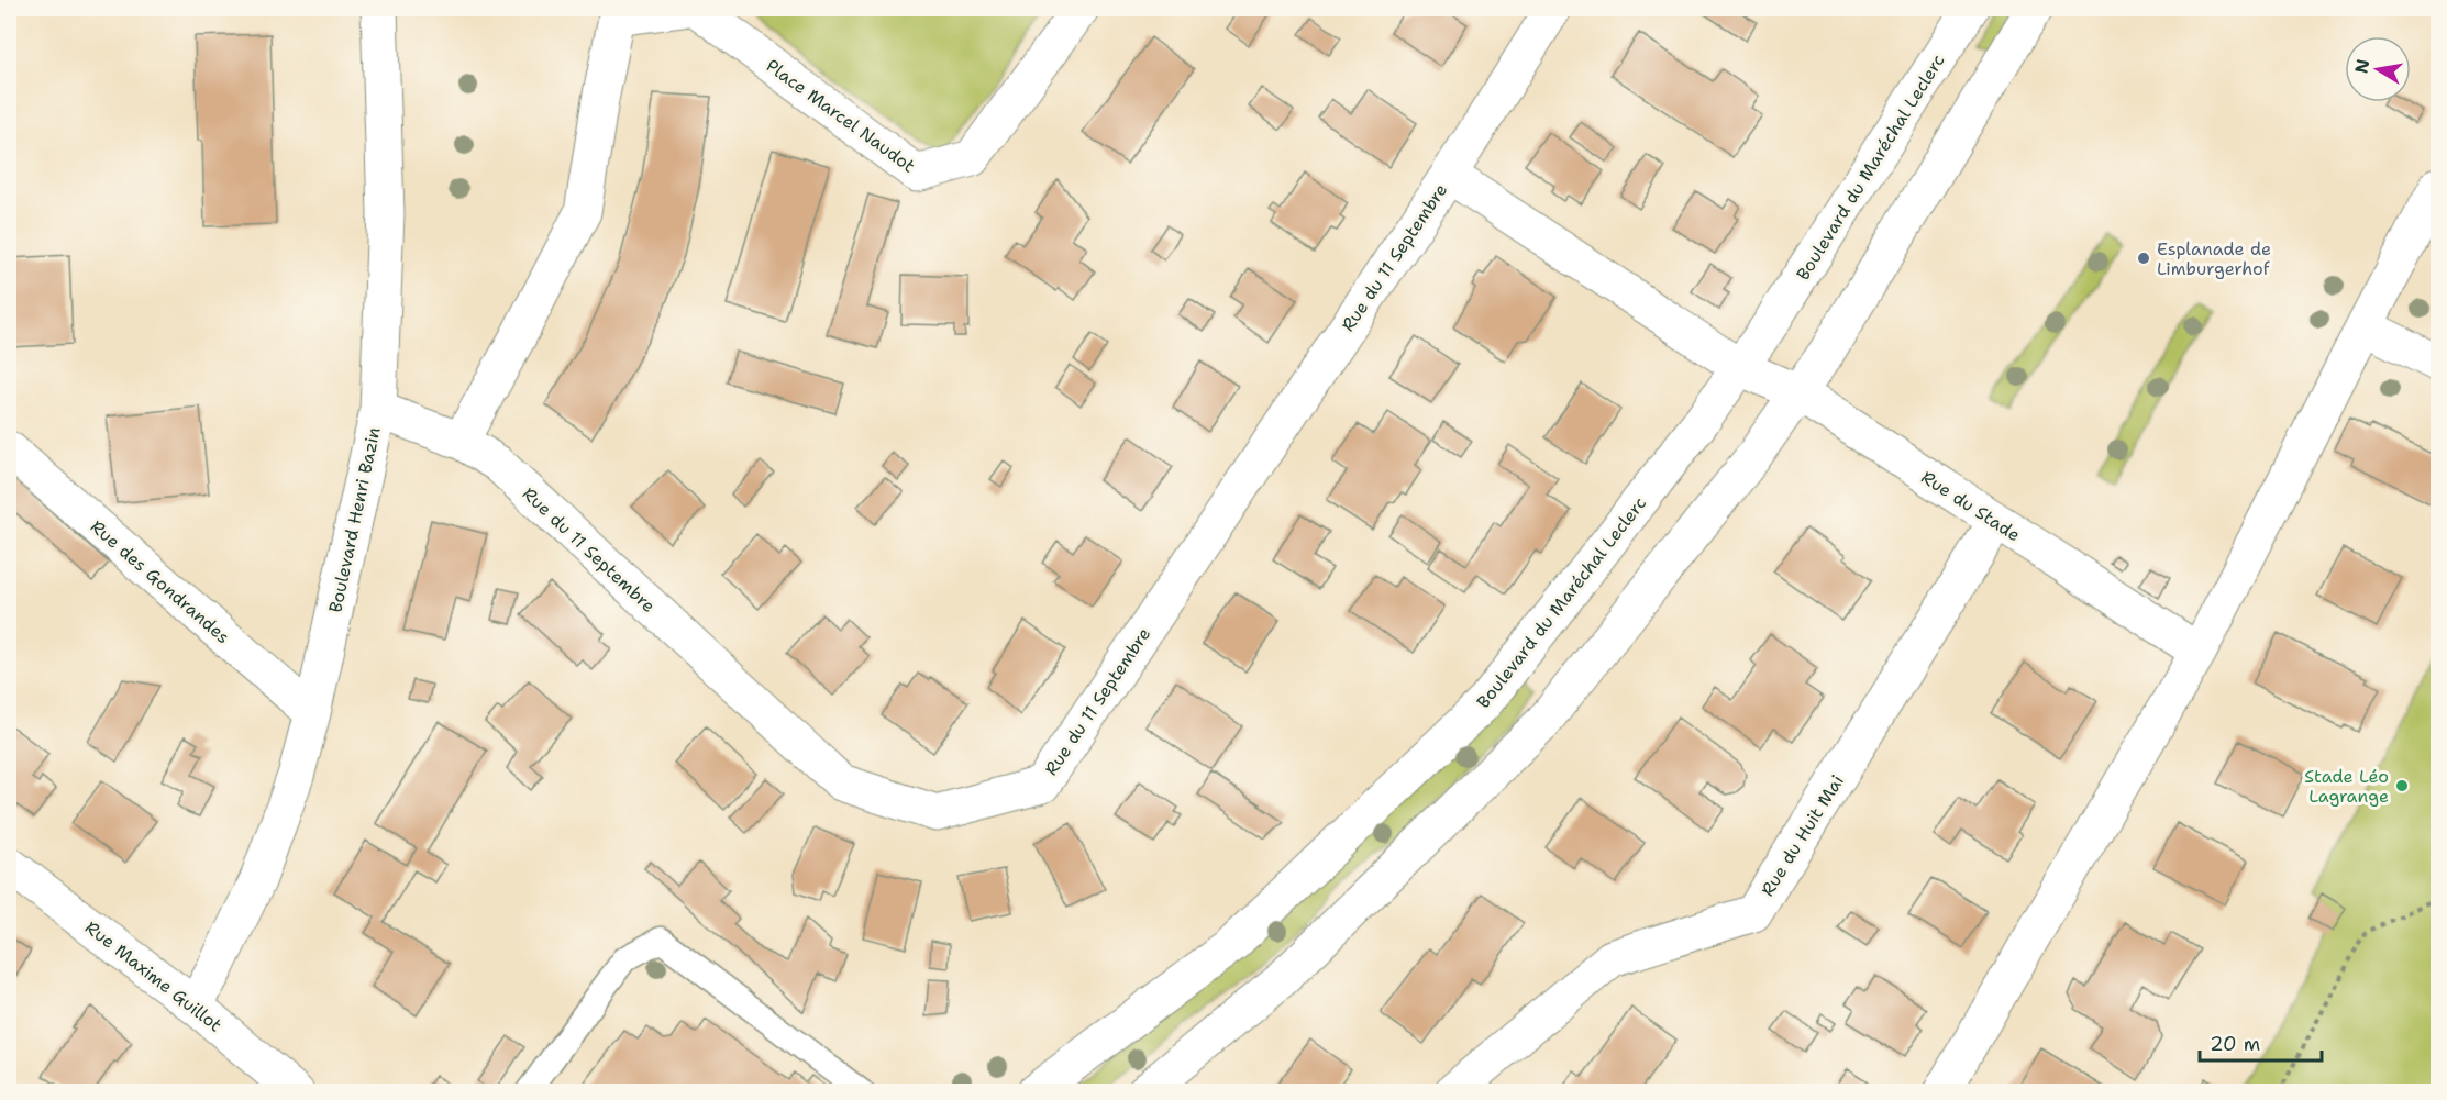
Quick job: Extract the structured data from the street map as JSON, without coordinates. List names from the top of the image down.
{
  "streets": {
    "street": [
      "Place Marcel Naudot",
      "Boulevard du Maréchal Leclerc",
      "Rue du 11 Septembre",
      "Rue du Stade",
      "Boulevard Henri Bazin",
      "Rue des Gondrandes",
      "Rue du Huit Mai",
      "Rue Maxime Guillot"
    ]
  },
  "crossings": [
    ["Boulevard du Maréchal Leclerc", "Rue du 11 Septembre"],
    ["Boulevard du Maréchal Leclerc", "Rue du Stade"],
    ["Rue du 11 Septembre", "Rue du Stade"],
    ["Rue du 11 Septembre", "Boulevard Henri Bazin"],
    ["Rue du Stade", "Rue du Huit Mai"],
    ["Boulevard Henri Bazin", "Rue des Gondrandes"],
    ["Boulevard Henri Bazin", "Rue Maxime Guillot"]
  ],
  "places": ["Esplanade de Limburgerhof", "Stade Léo Lagrange"],
  "scale_bar": "20 m",
  "north": "left"
}
